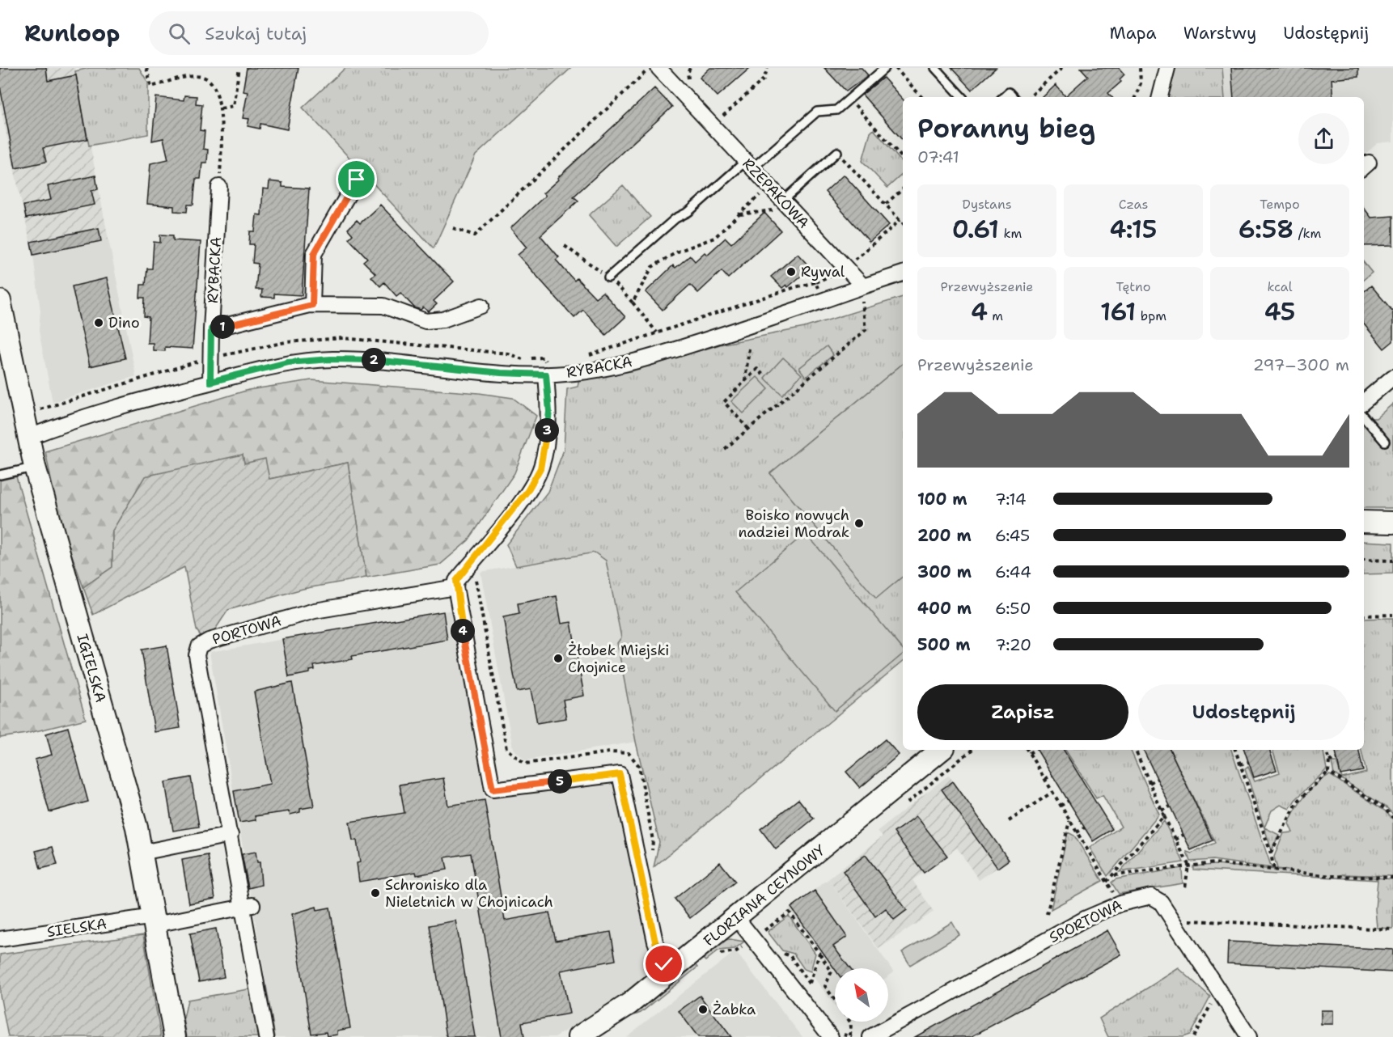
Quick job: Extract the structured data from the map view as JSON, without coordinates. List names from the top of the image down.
{
  "streets": {
    "street": [
      "RZEPAKOWA",
      "RYBACKA",
      "PORTOWA",
      "IGIELSKA",
      "FLORIANA CEYNOWY",
      "SPORTOWA",
      "SIELSKA"
    ]
  },
  "crossings": [
    ["RZEPAKOWA", "RYBACKA"],
    ["RYBACKA", "IGIELSKA"],
    ["IGIELSKA", "SIELSKA"]
  ],
  "places": [
    "Rywal",
    "Dino",
    "Boisko nowych nadziei Modrak",
    "Żłobek Miejski Chojnice",
    "Schronisko dla Nieletnich w Chojnicach",
    "Żabka"
  ],
  "north": "top left",
  "page": {
    "header": "Runloop",
    "search": "Szukaj tutaj",
    "nav": ["Mapa", "Warstwy", "Udostępnij"],
    "heading": ["Poranny bieg", "07:41"],
    "stats": [
      ["Dystans", "0.61 km"],
      ["Czas", "4:15"],
      ["Tempo", "6:58 /km"],
      ["Przewyższenie", "4 m"],
      ["Tętno", "161 bpm"],
      ["kcal", "45"]
    ],
    "pins": [
      "1",
      "2",
      "3",
      "4",
      "5"
    ],
    "chart": ["Przewyższenie", "297–300 m"],
    "list": [
      {
        "name": "100 m",
        "note": "7:14"
      },
      {
        "name": "200 m",
        "note": "6:45"
      },
      {
        "name": "300 m",
        "note": "6:44"
      },
      {
        "name": "400 m",
        "note": "6:50"
      },
      {
        "name": "500 m",
        "note": "7:20"
      }
    ],
    "buttons": ["Zapisz", "Udostępnij"]
  }
}
